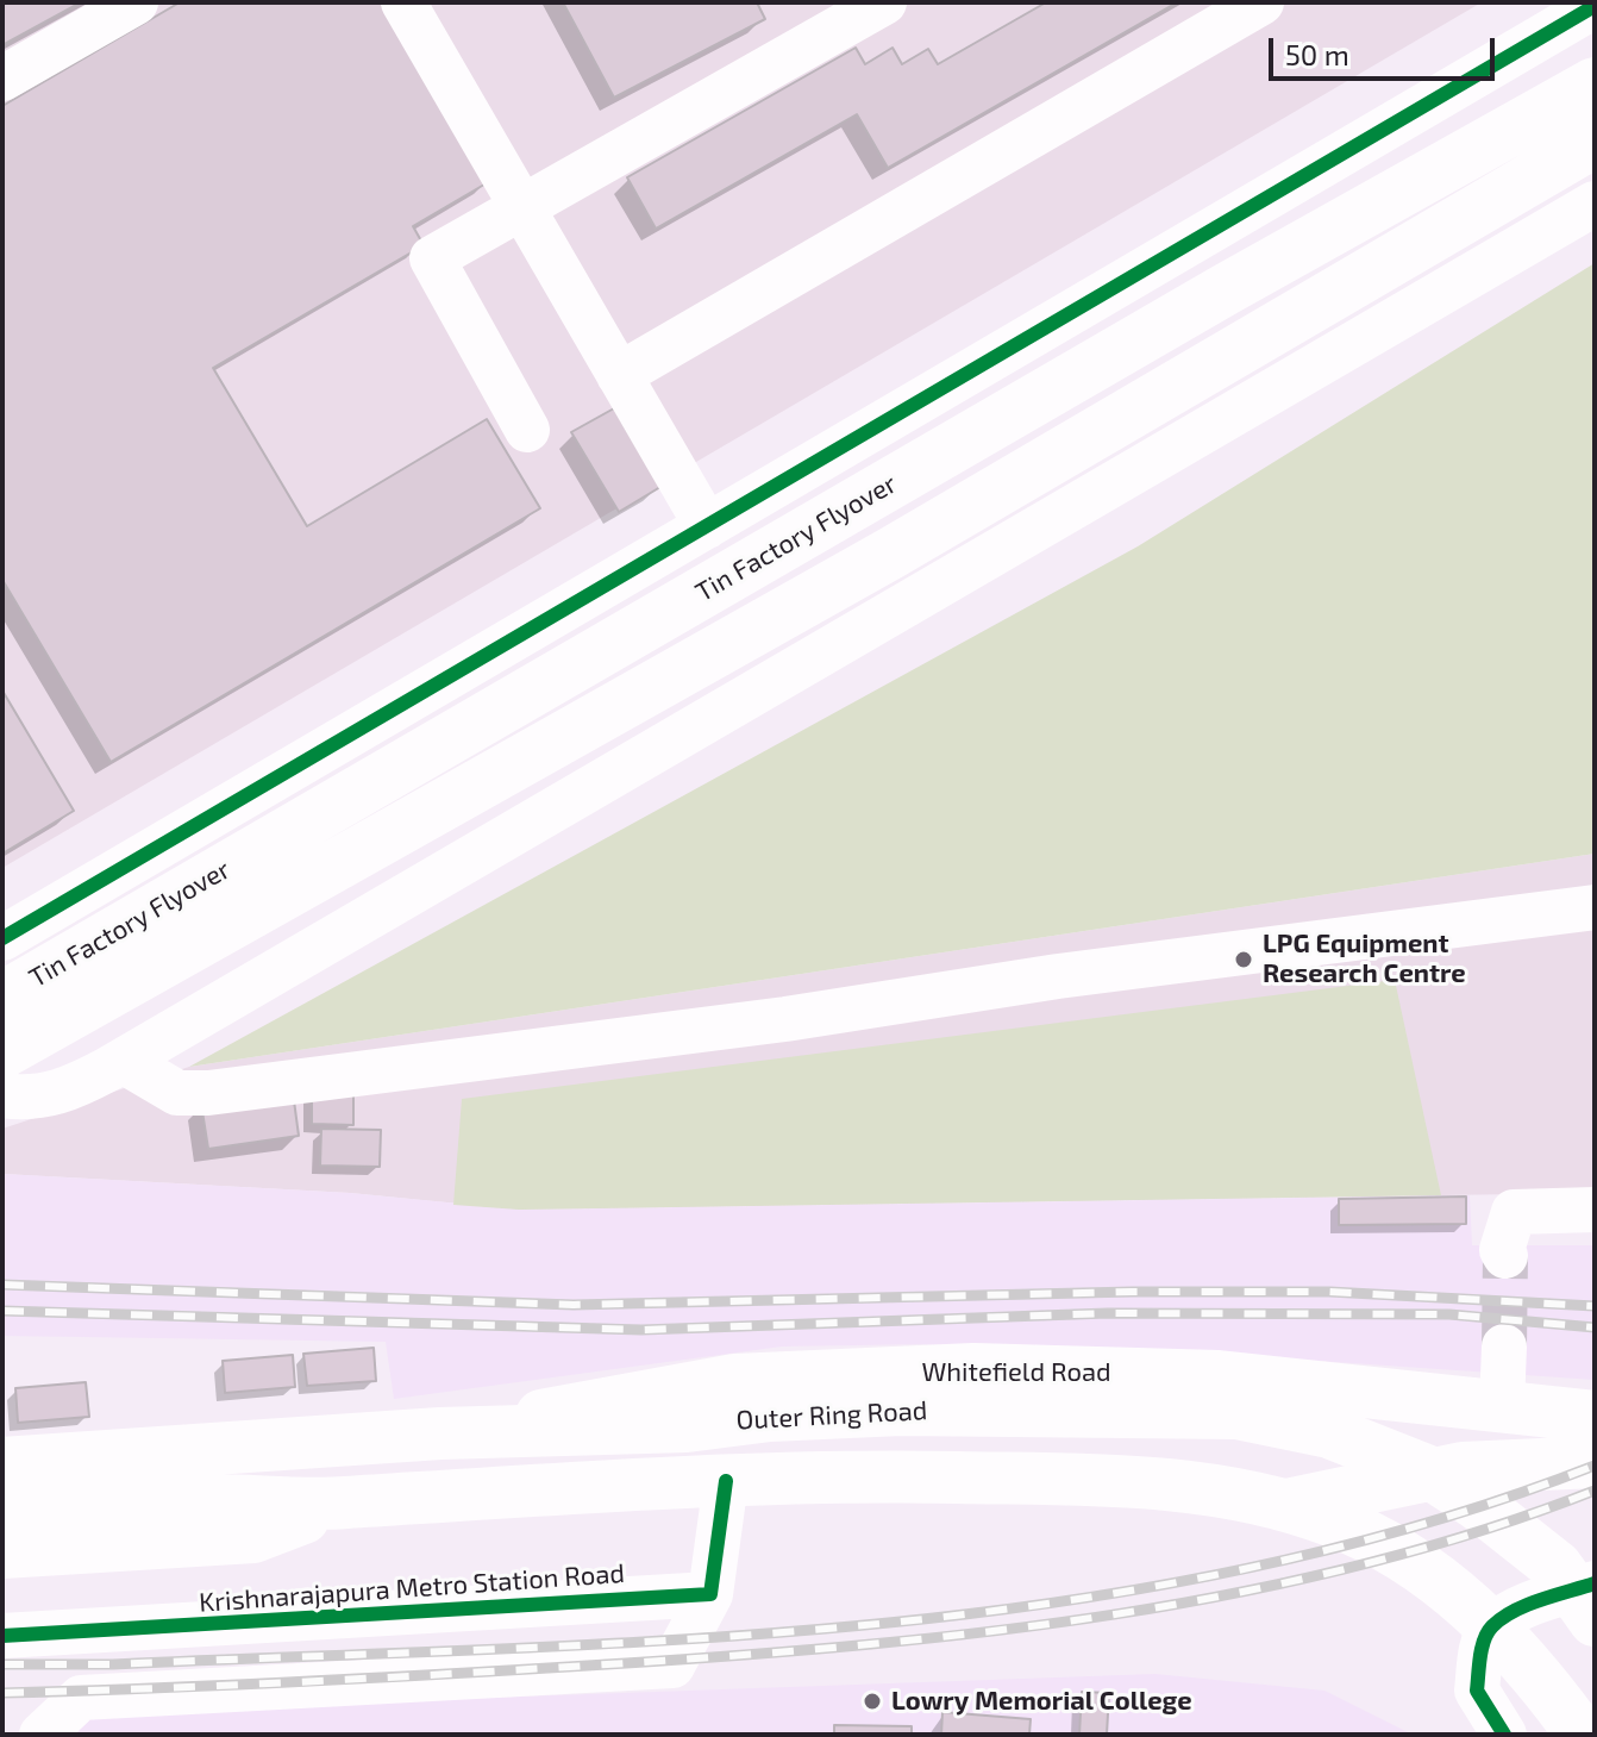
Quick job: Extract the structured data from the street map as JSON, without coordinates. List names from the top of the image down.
{
  "streets": {
    "main road": ["Tin Factory Flyover", "Whitefield Road", "Outer Ring Road"],
    "street": ["Krishnarajapura Metro Station Road"]
  },
  "crossings": [
    ["Whitefield Road", "Outer Ring Road"]
  ],
  "places": ["LPG Equipment Research Centre", "Lowry Memorial College"],
  "scale_bar": "50 m"
}
